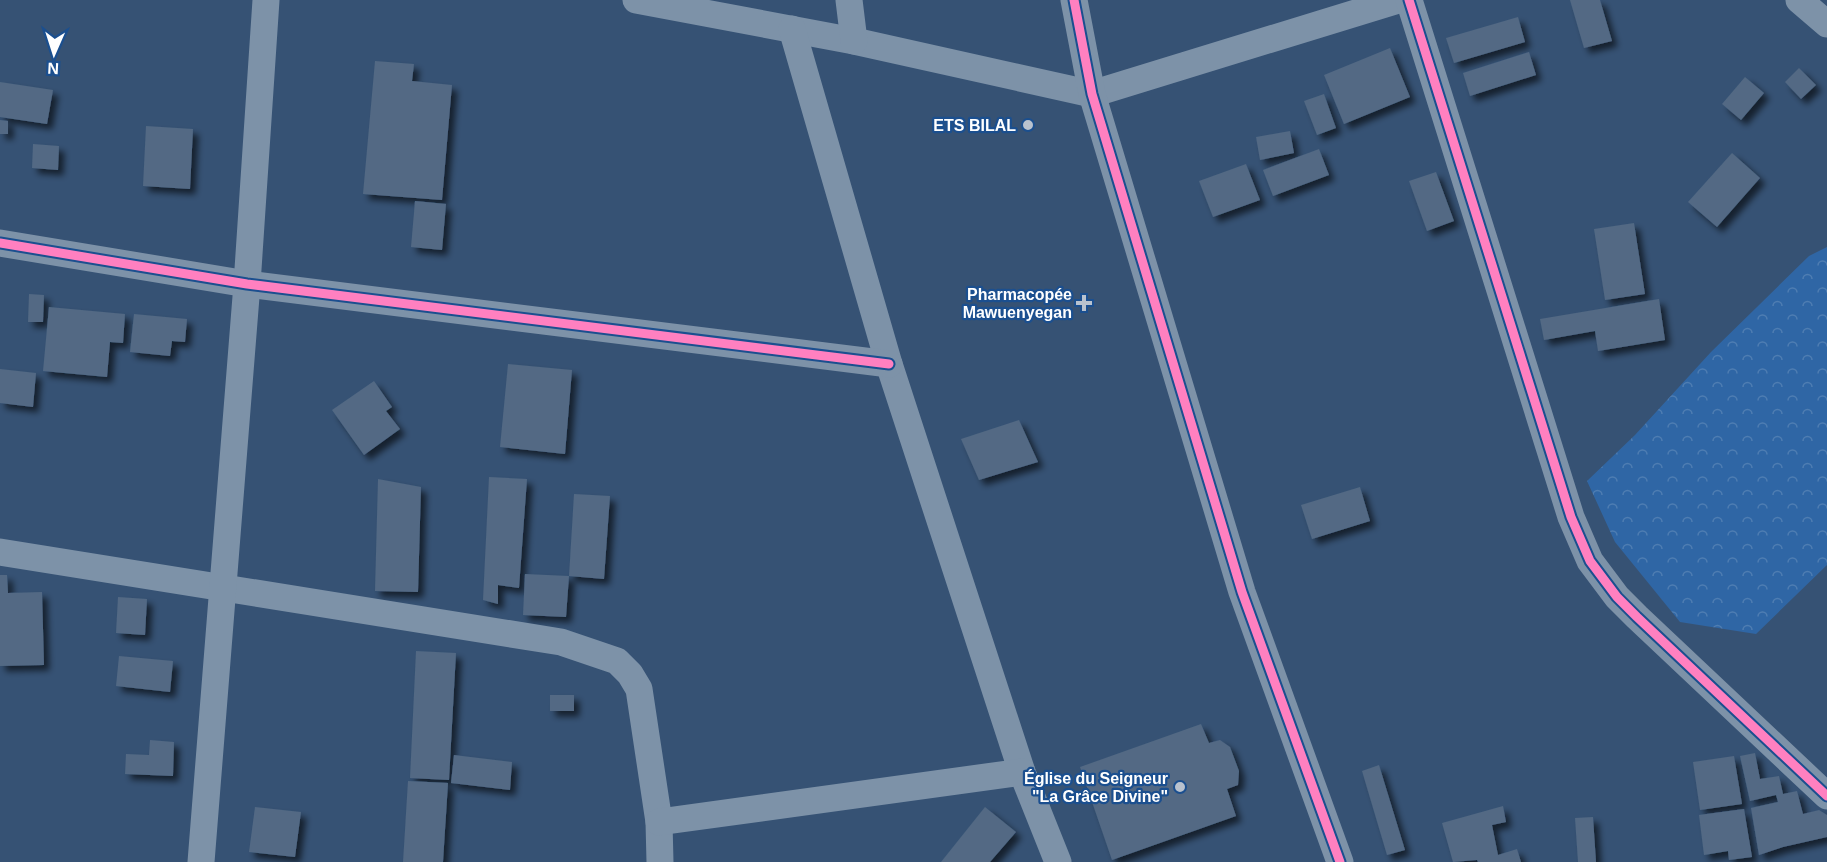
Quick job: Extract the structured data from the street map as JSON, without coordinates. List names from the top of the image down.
{
  "places": {
    "other": ["ETS BILAL", "Église du Seigneur \"La Grâce Divine\""],
    "health": ["Pharmacopée Mawuenyegan"]
  },
  "north": "bottom"
}
